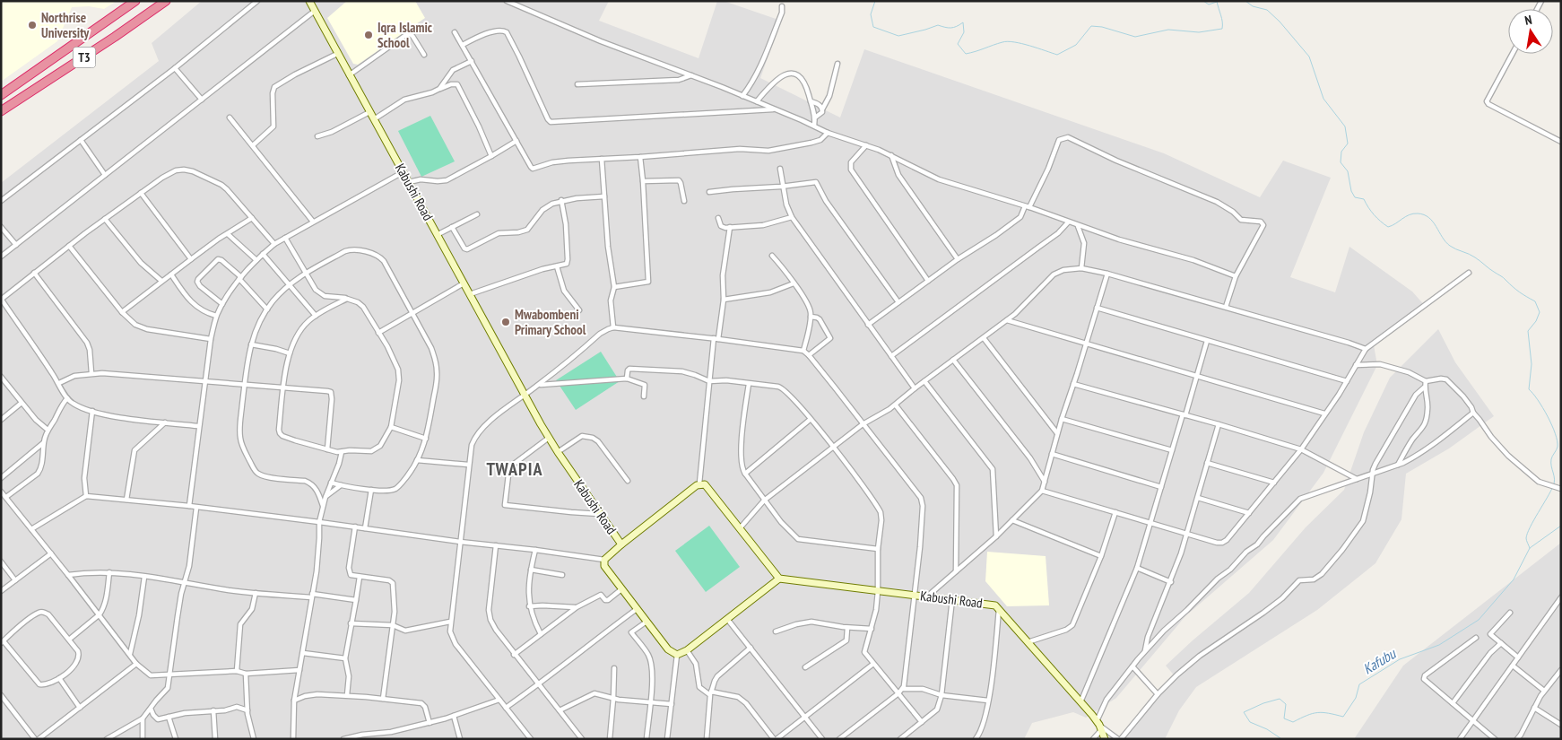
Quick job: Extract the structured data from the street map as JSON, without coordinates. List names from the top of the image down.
{
  "streets": {
    "highway": ["T3"],
    "main road": ["Kabushi Road"]
  },
  "districts": ["TWAPIA"],
  "water": ["Kafubu"],
  "places": ["Northrise University", "Iqra Islamic School", "Mwabombeni Primary School"],
  "north": "top"
}
